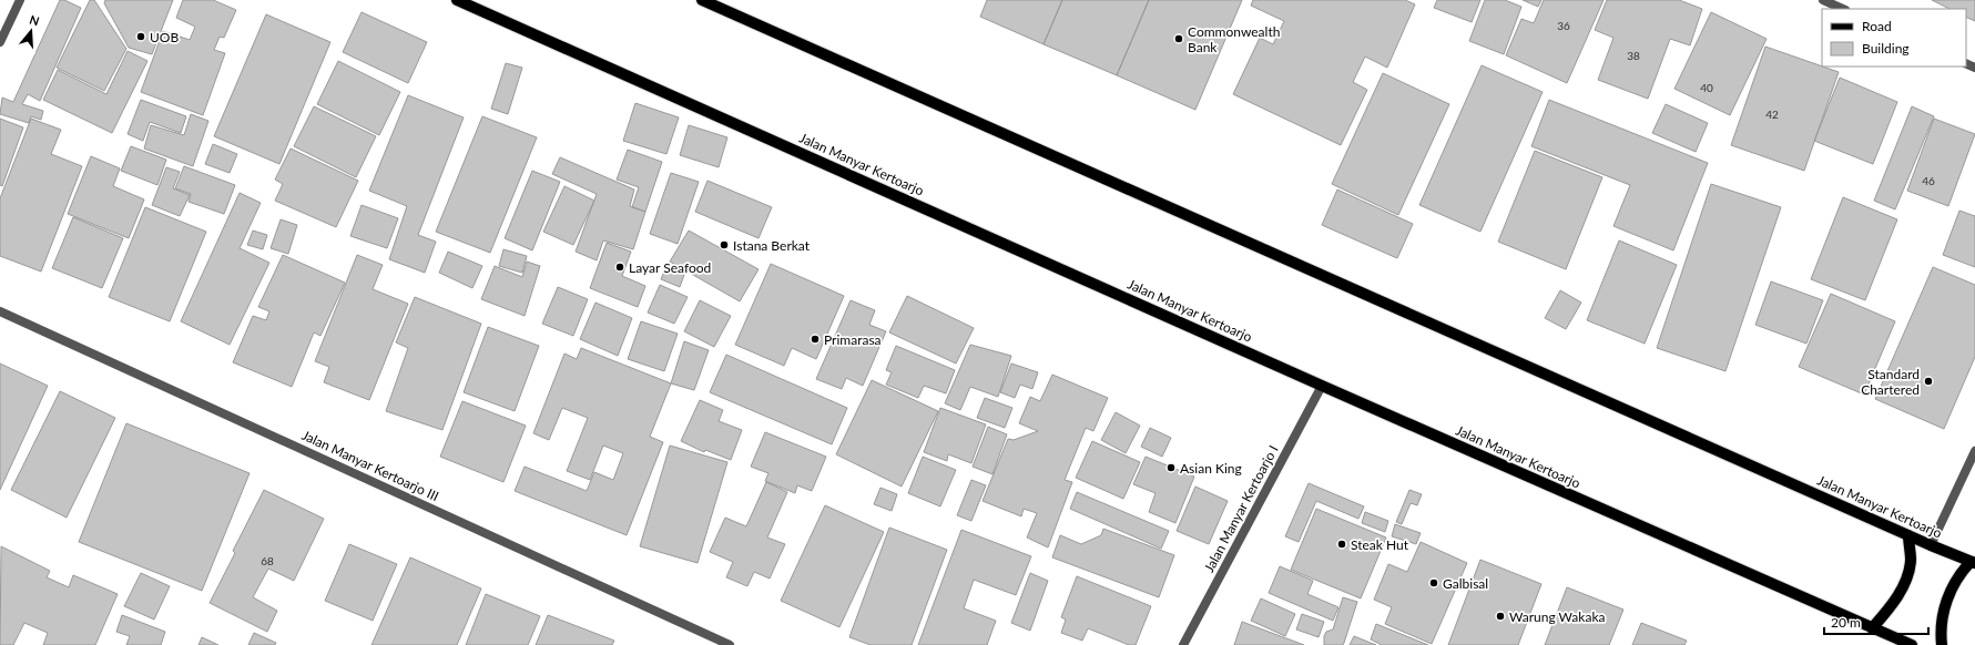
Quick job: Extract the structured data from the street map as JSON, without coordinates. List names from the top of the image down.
{
  "streets": {
    "main road": ["Jalan Manyar Kertoarjo"],
    "street": ["Jalan Manyar Kertoarjo III", "Jalan Manyar Kertoarjo I"]
  },
  "crossings": [
    ["Jalan Manyar Kertoarjo", "Jalan Manyar Kertoarjo I"]
  ],
  "places": [
    "UOB",
    "Commonwealth Bank",
    "Istana Berkat",
    "Layar Seafood",
    "Primarasa",
    "Standard Chartered",
    "Asian King",
    "Steak Hut",
    "Galbisal",
    "Warung Wakaka"
  ],
  "house_numbers": [
    "36",
    "38",
    "40",
    "42",
    "46",
    "68"
  ],
  "legend": ["Road", "Building"],
  "scale_bar": "20 m",
  "north": "top"
}
